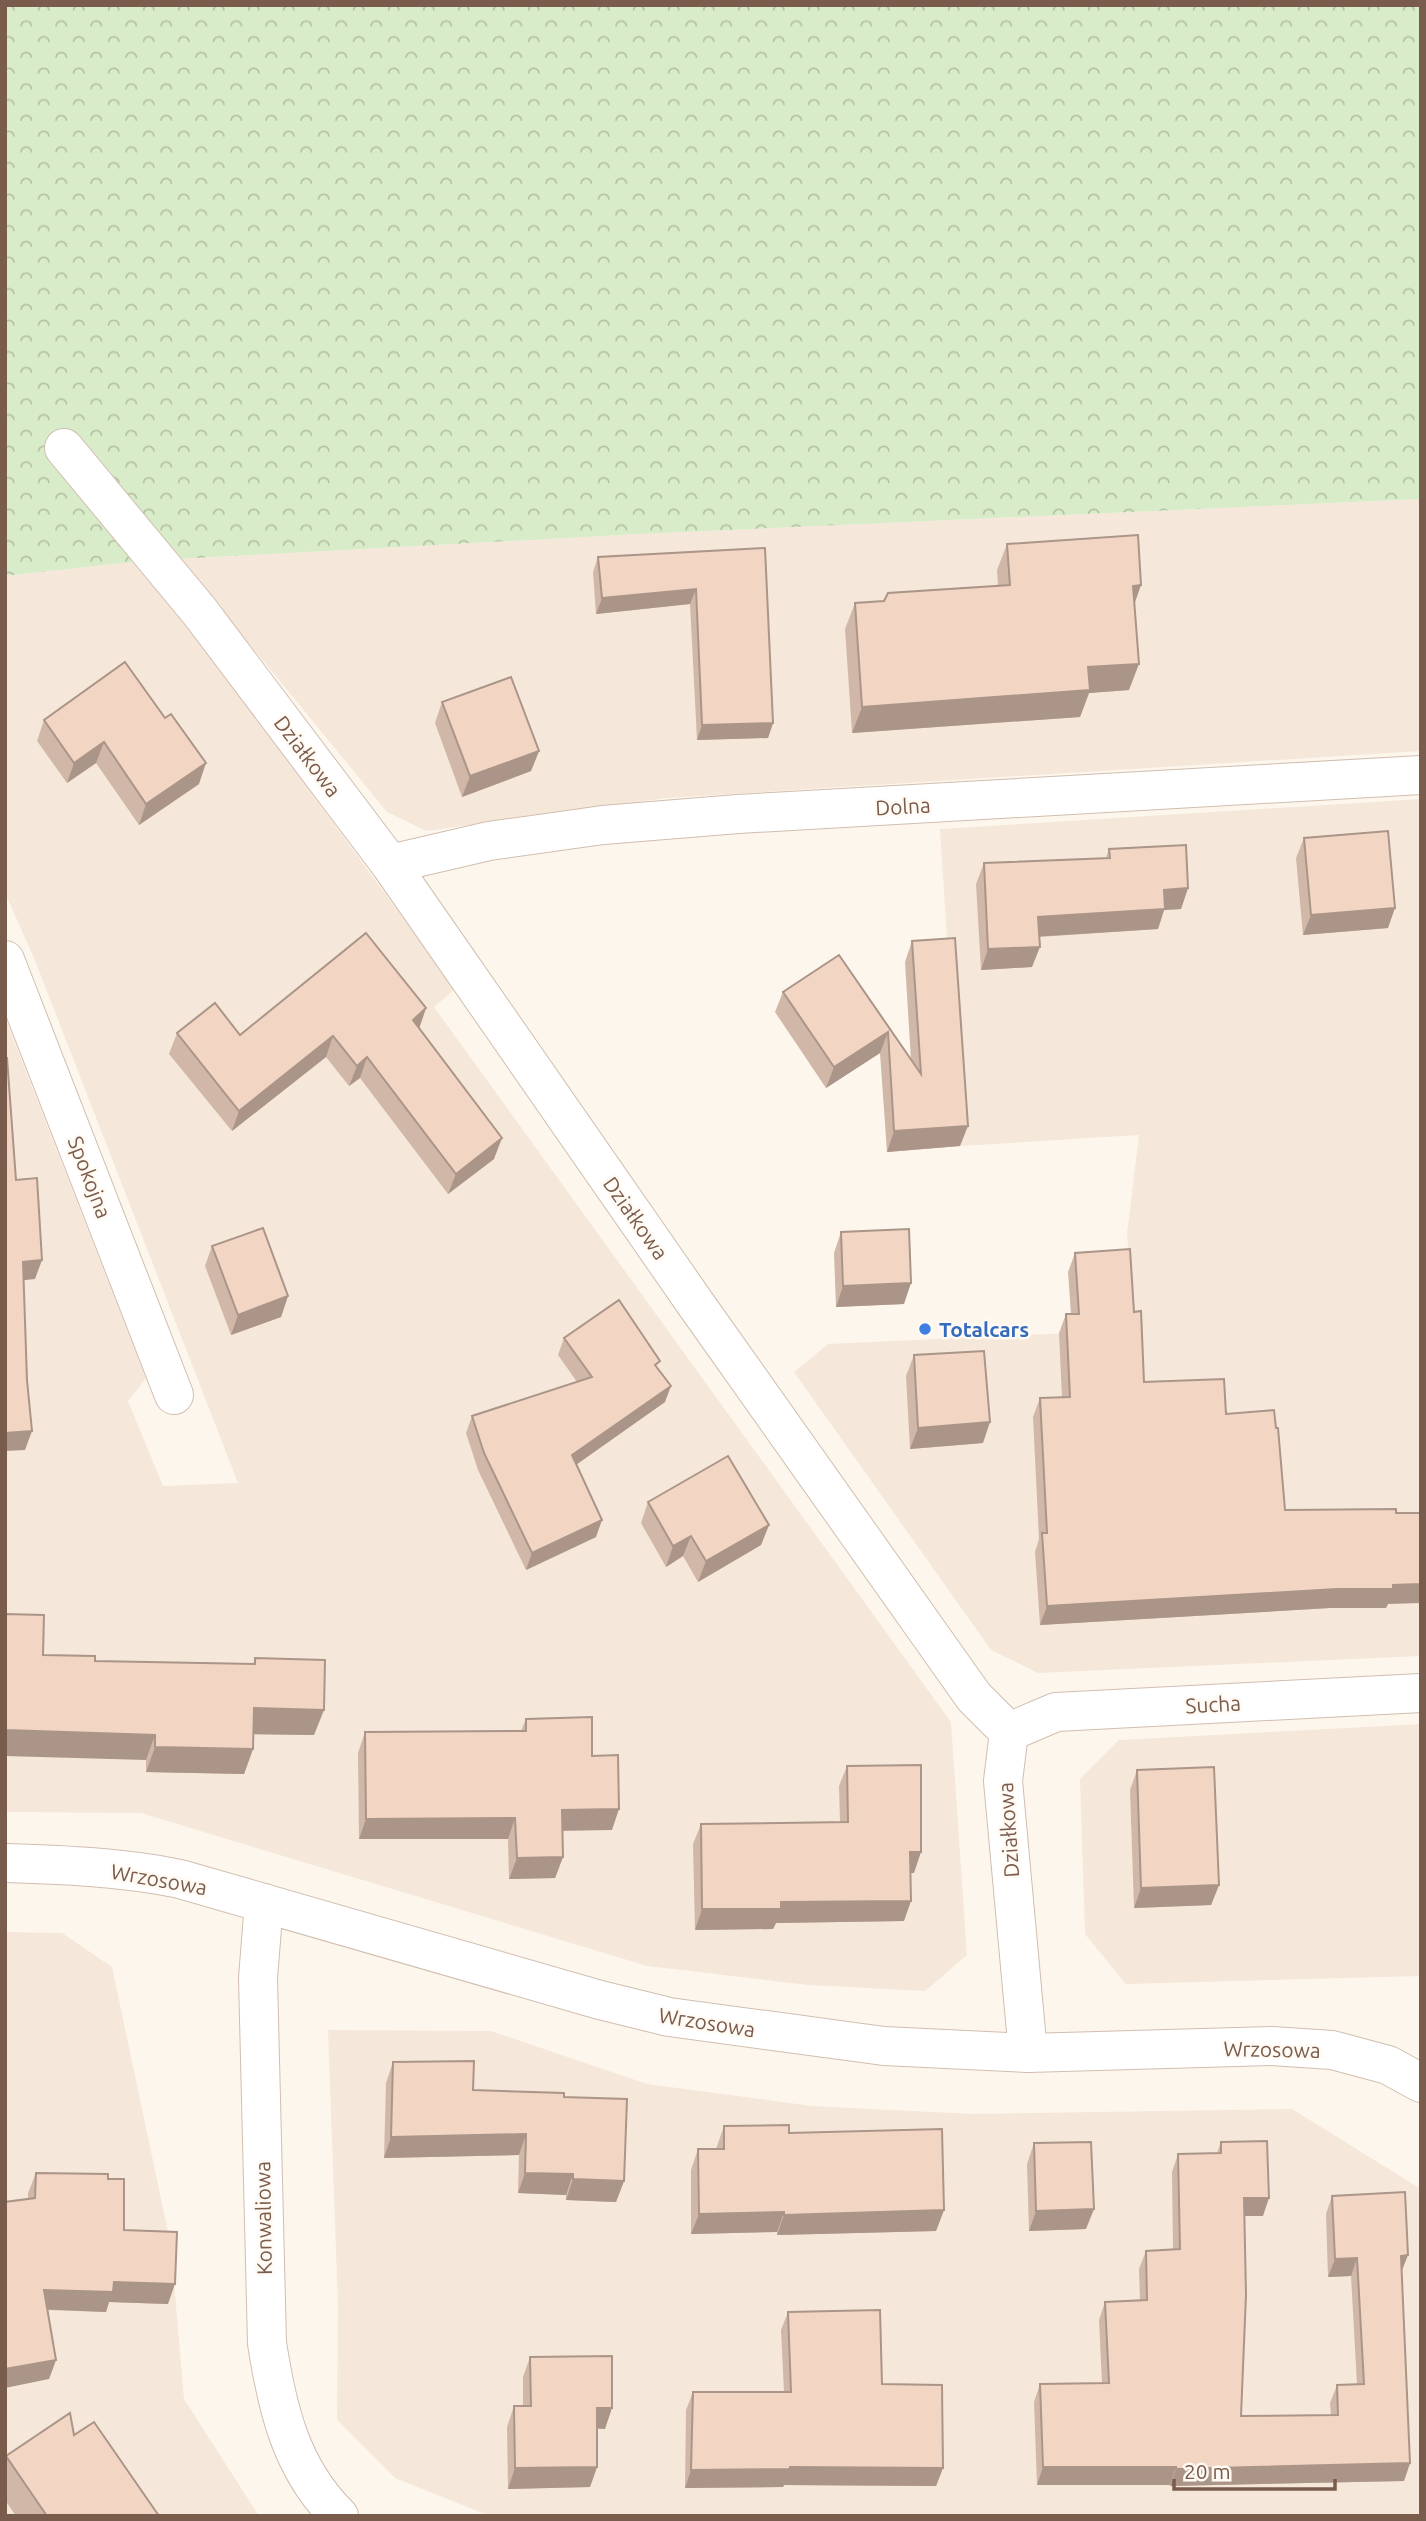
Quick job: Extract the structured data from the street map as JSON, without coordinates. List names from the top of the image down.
{
  "streets": {
    "street": [
      "Działkowa",
      "Dolna",
      "Spokojna",
      "Sucha",
      "Wrzosowa",
      "Konwaliowa"
    ]
  },
  "crossings": [
    ["Działkowa", "Dolna"],
    ["Działkowa", "Sucha"],
    ["Działkowa", "Wrzosowa"],
    ["Wrzosowa", "Konwaliowa"]
  ],
  "places": ["Totalcars"],
  "scale_bar": "20 m"
}
